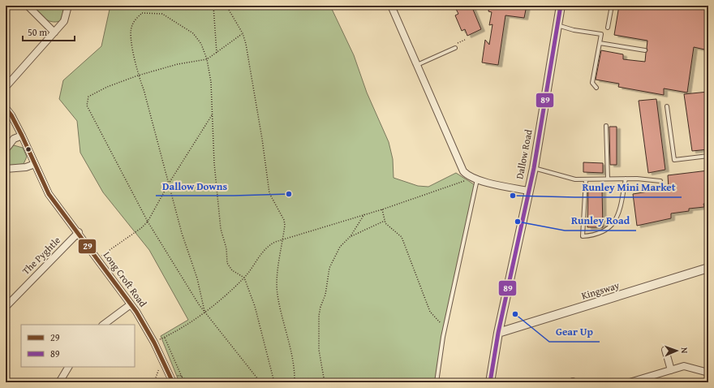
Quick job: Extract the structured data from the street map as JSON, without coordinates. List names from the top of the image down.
{
  "streets": {
    "street": [
      "Dallow Road",
      "The Pyghtle",
      "Long Croft Road",
      "Kingsway"
    ]
  },
  "crossings": [
    ["Dallow Road", "Kingsway"],
    ["The Pyghtle", "Long Croft Road"]
  ],
  "places": [
    "Dallow Downs",
    "Runley Mini Market",
    "Runley Road",
    "Gear Up"
  ],
  "lines": ["transit line 89", "transit line 29"],
  "legend": ["29", "89"],
  "scale_bar": "50 m",
  "north": "right"
}
